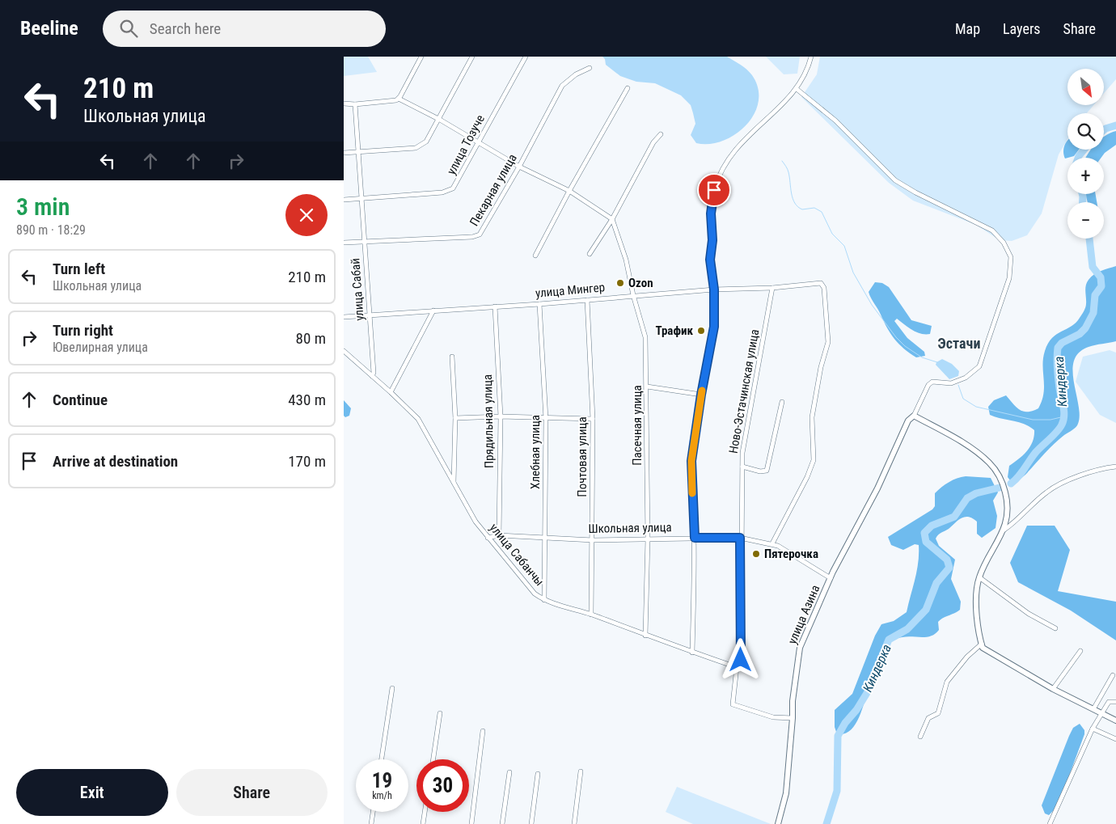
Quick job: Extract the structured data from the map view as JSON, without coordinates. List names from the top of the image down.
{
  "streets": {
    "street": [
      "улица Тозуче",
      "Пекарная улица",
      "улица Сабай",
      "улица Мингер",
      "Ново-Эстачинская улица",
      "Прядильная улица",
      "Пасечная улица",
      "Хлебная улица",
      "Почтовая улица",
      "Школьная улица",
      "улица Сабанчы",
      "улица Азина"
    ]
  },
  "crossings": [
    ["улица Тозуче", "улица Сабай"],
    ["Пекарная улица", "улица Сабай"],
    ["улица Сабай", "улица Мингер"],
    ["улица Сабай", "улица Сабанчы"],
    ["улица Мингер", "Ново-Эстачинская улица"],
    ["улица Мингер", "Прядильная улица"],
    ["улица Мингер", "Пасечная улица"],
    ["улица Мингер", "Хлебная улица"],
    ["улица Мингер", "Почтовая улица"],
    ["улица Мингер", "Школьная улица"],
    ["Ново-Эстачинская улица", "Школьная улица"],
    ["Ново-Эстачинская улица", "улица Сабанчы"],
    ["Прядильная улица", "Школьная улица"],
    ["Пасечная улица", "Школьная улица"],
    ["Пасечная улица", "улица Сабанчы"],
    ["Хлебная улица", "Школьная улица"],
    ["Хлебная улица", "улица Сабанчы"],
    ["Почтовая улица", "Школьная улица"],
    ["Почтовая улица", "улица Сабанчы"],
    ["Школьная улица", "улица Сабанчы"]
  ],
  "districts": ["Эстачи"],
  "water": ["Киндерка"],
  "places": ["Ozon", "Трафик", "Пятерочка"],
  "north": "bottom right",
  "page": {
    "header": "Beeline",
    "search": "Search here",
    "nav": ["Map", "Layers", "Share"],
    "turn": ["210 m", "Школьная улица"],
    "map_buttons": ["+", "−"],
    "heading": ["3 min", "890 m · 18:29"],
    "list": [
      {
        "name": "Turn left",
        "note": "Школьная улица",
        "value": "210 m"
      },
      {
        "name": "Turn right",
        "note": "Ювелирная улица",
        "value": "80 m"
      },
      {
        "name": "Continue",
        "value": "430 m"
      },
      {
        "name": "Arrive at destination",
        "value": "170 m"
      }
    ],
    "speed": "19 km/h",
    "limit": "30",
    "buttons": ["Exit", "Share"]
  }
}
